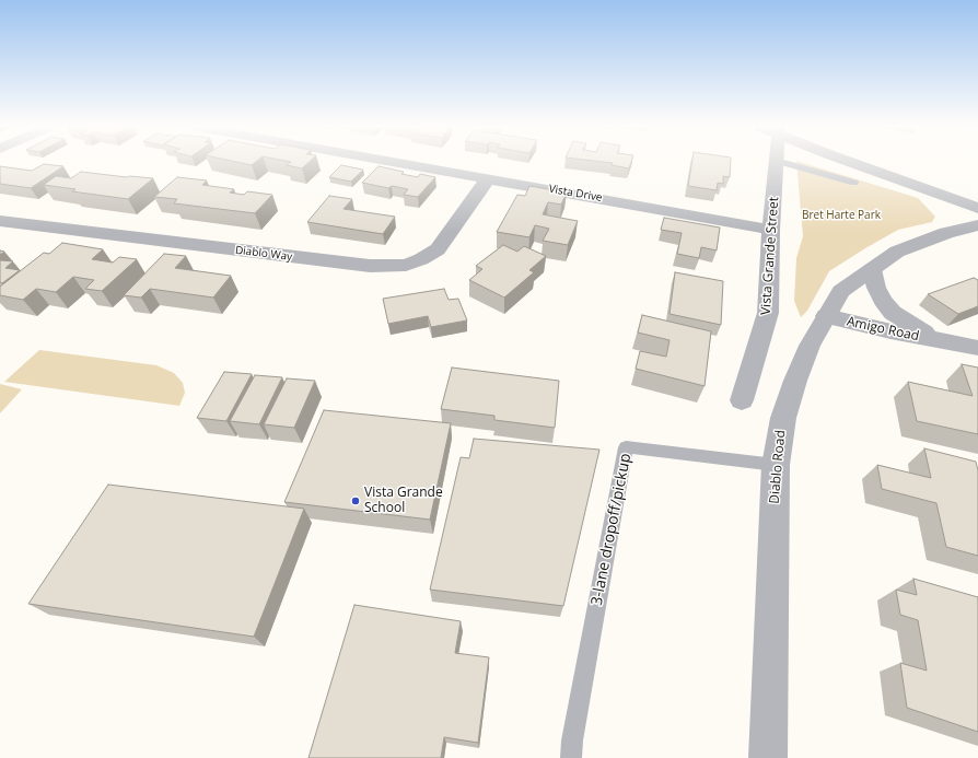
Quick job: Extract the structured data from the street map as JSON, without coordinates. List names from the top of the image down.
{
  "streets": {
    "street": [
      "Vista Drive",
      "Diablo Way",
      "Vista Grande Street",
      "Amigo Road",
      "Diablo Road"
    ],
    "lane": ["3-lane dropoff/pickup"]
  },
  "crossings": [
    ["Vista Drive", "Diablo Way"],
    ["Vista Drive", "Vista Grande Street"],
    ["Amigo Road", "Diablo Road"],
    ["Diablo Road", "3-lane dropoff/pickup"]
  ],
  "parks": ["Bret Harte Park"],
  "places": ["Vista Grande School"]
}
